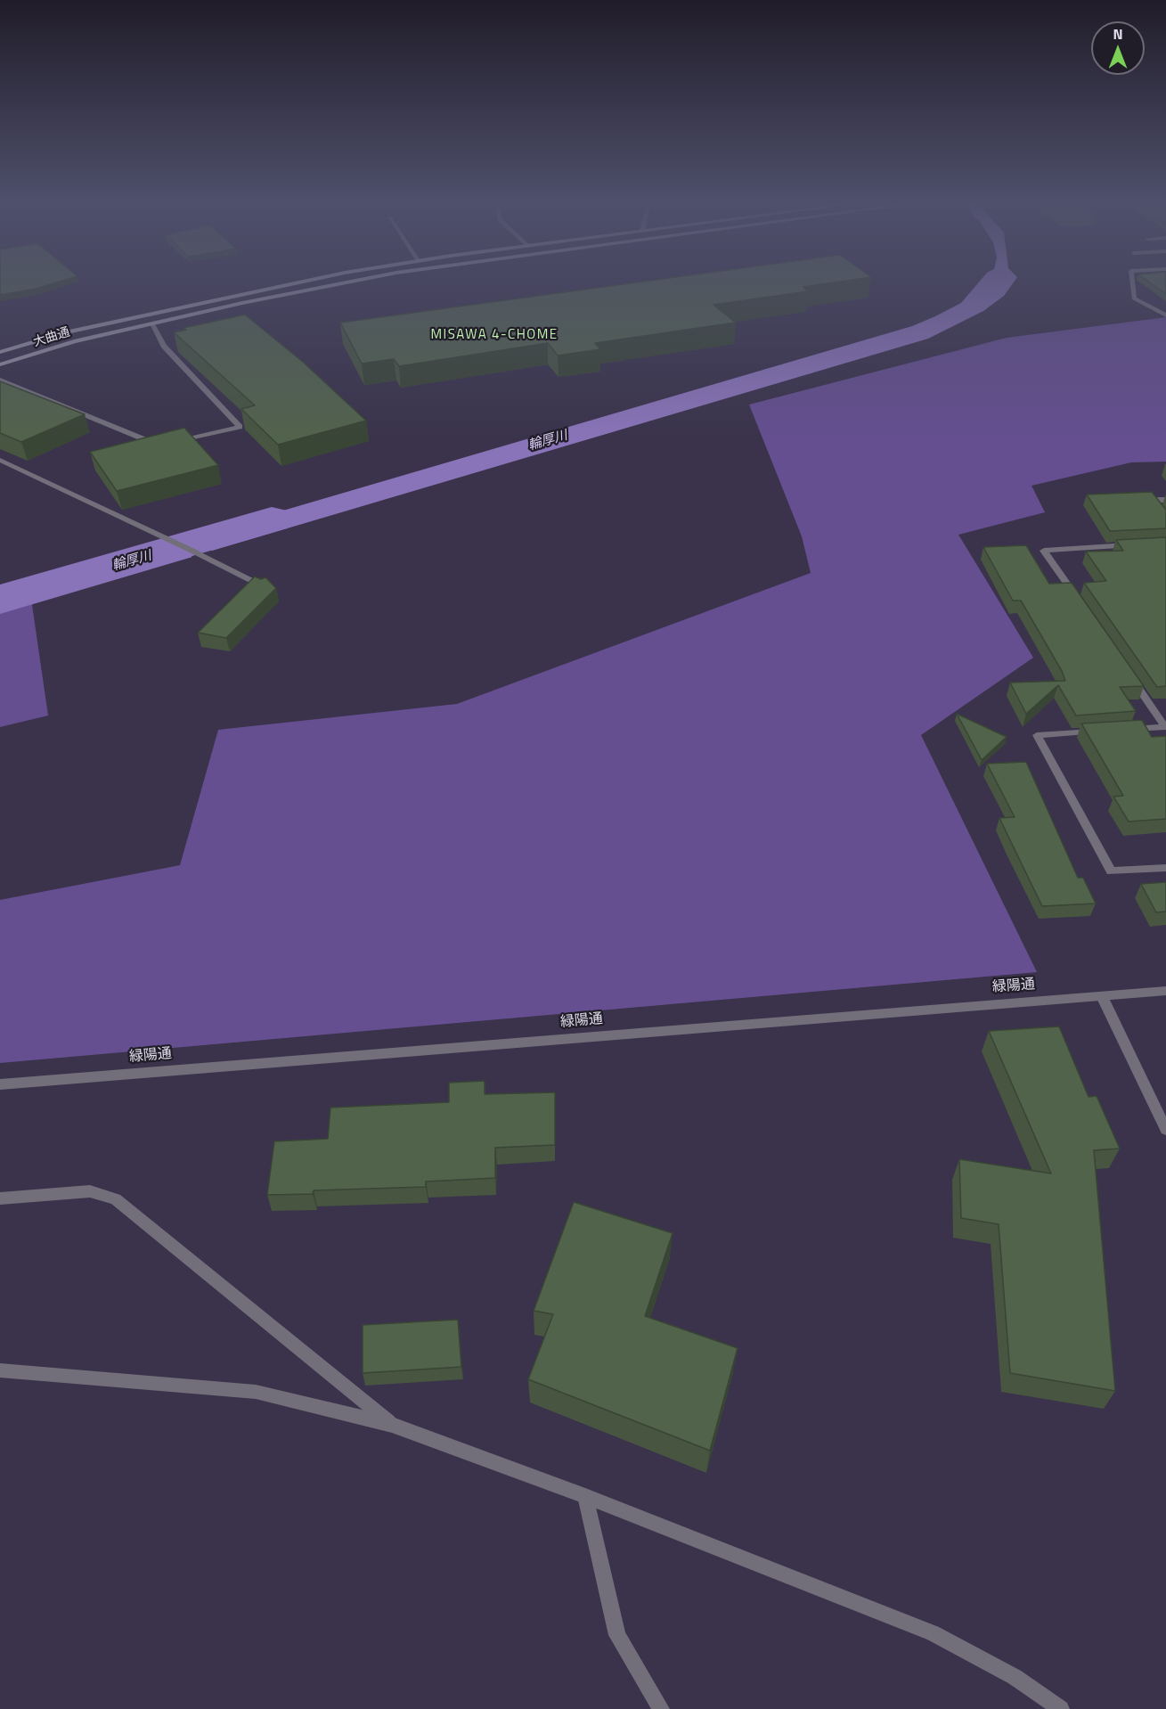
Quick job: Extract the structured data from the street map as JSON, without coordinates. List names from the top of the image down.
{
  "streets": {
    "main road": ["大曲通"],
    "street": ["緑陽通"]
  },
  "districts": ["MISAWA 4-CHOME"],
  "water": ["輪厚川"],
  "north": "top"
}
